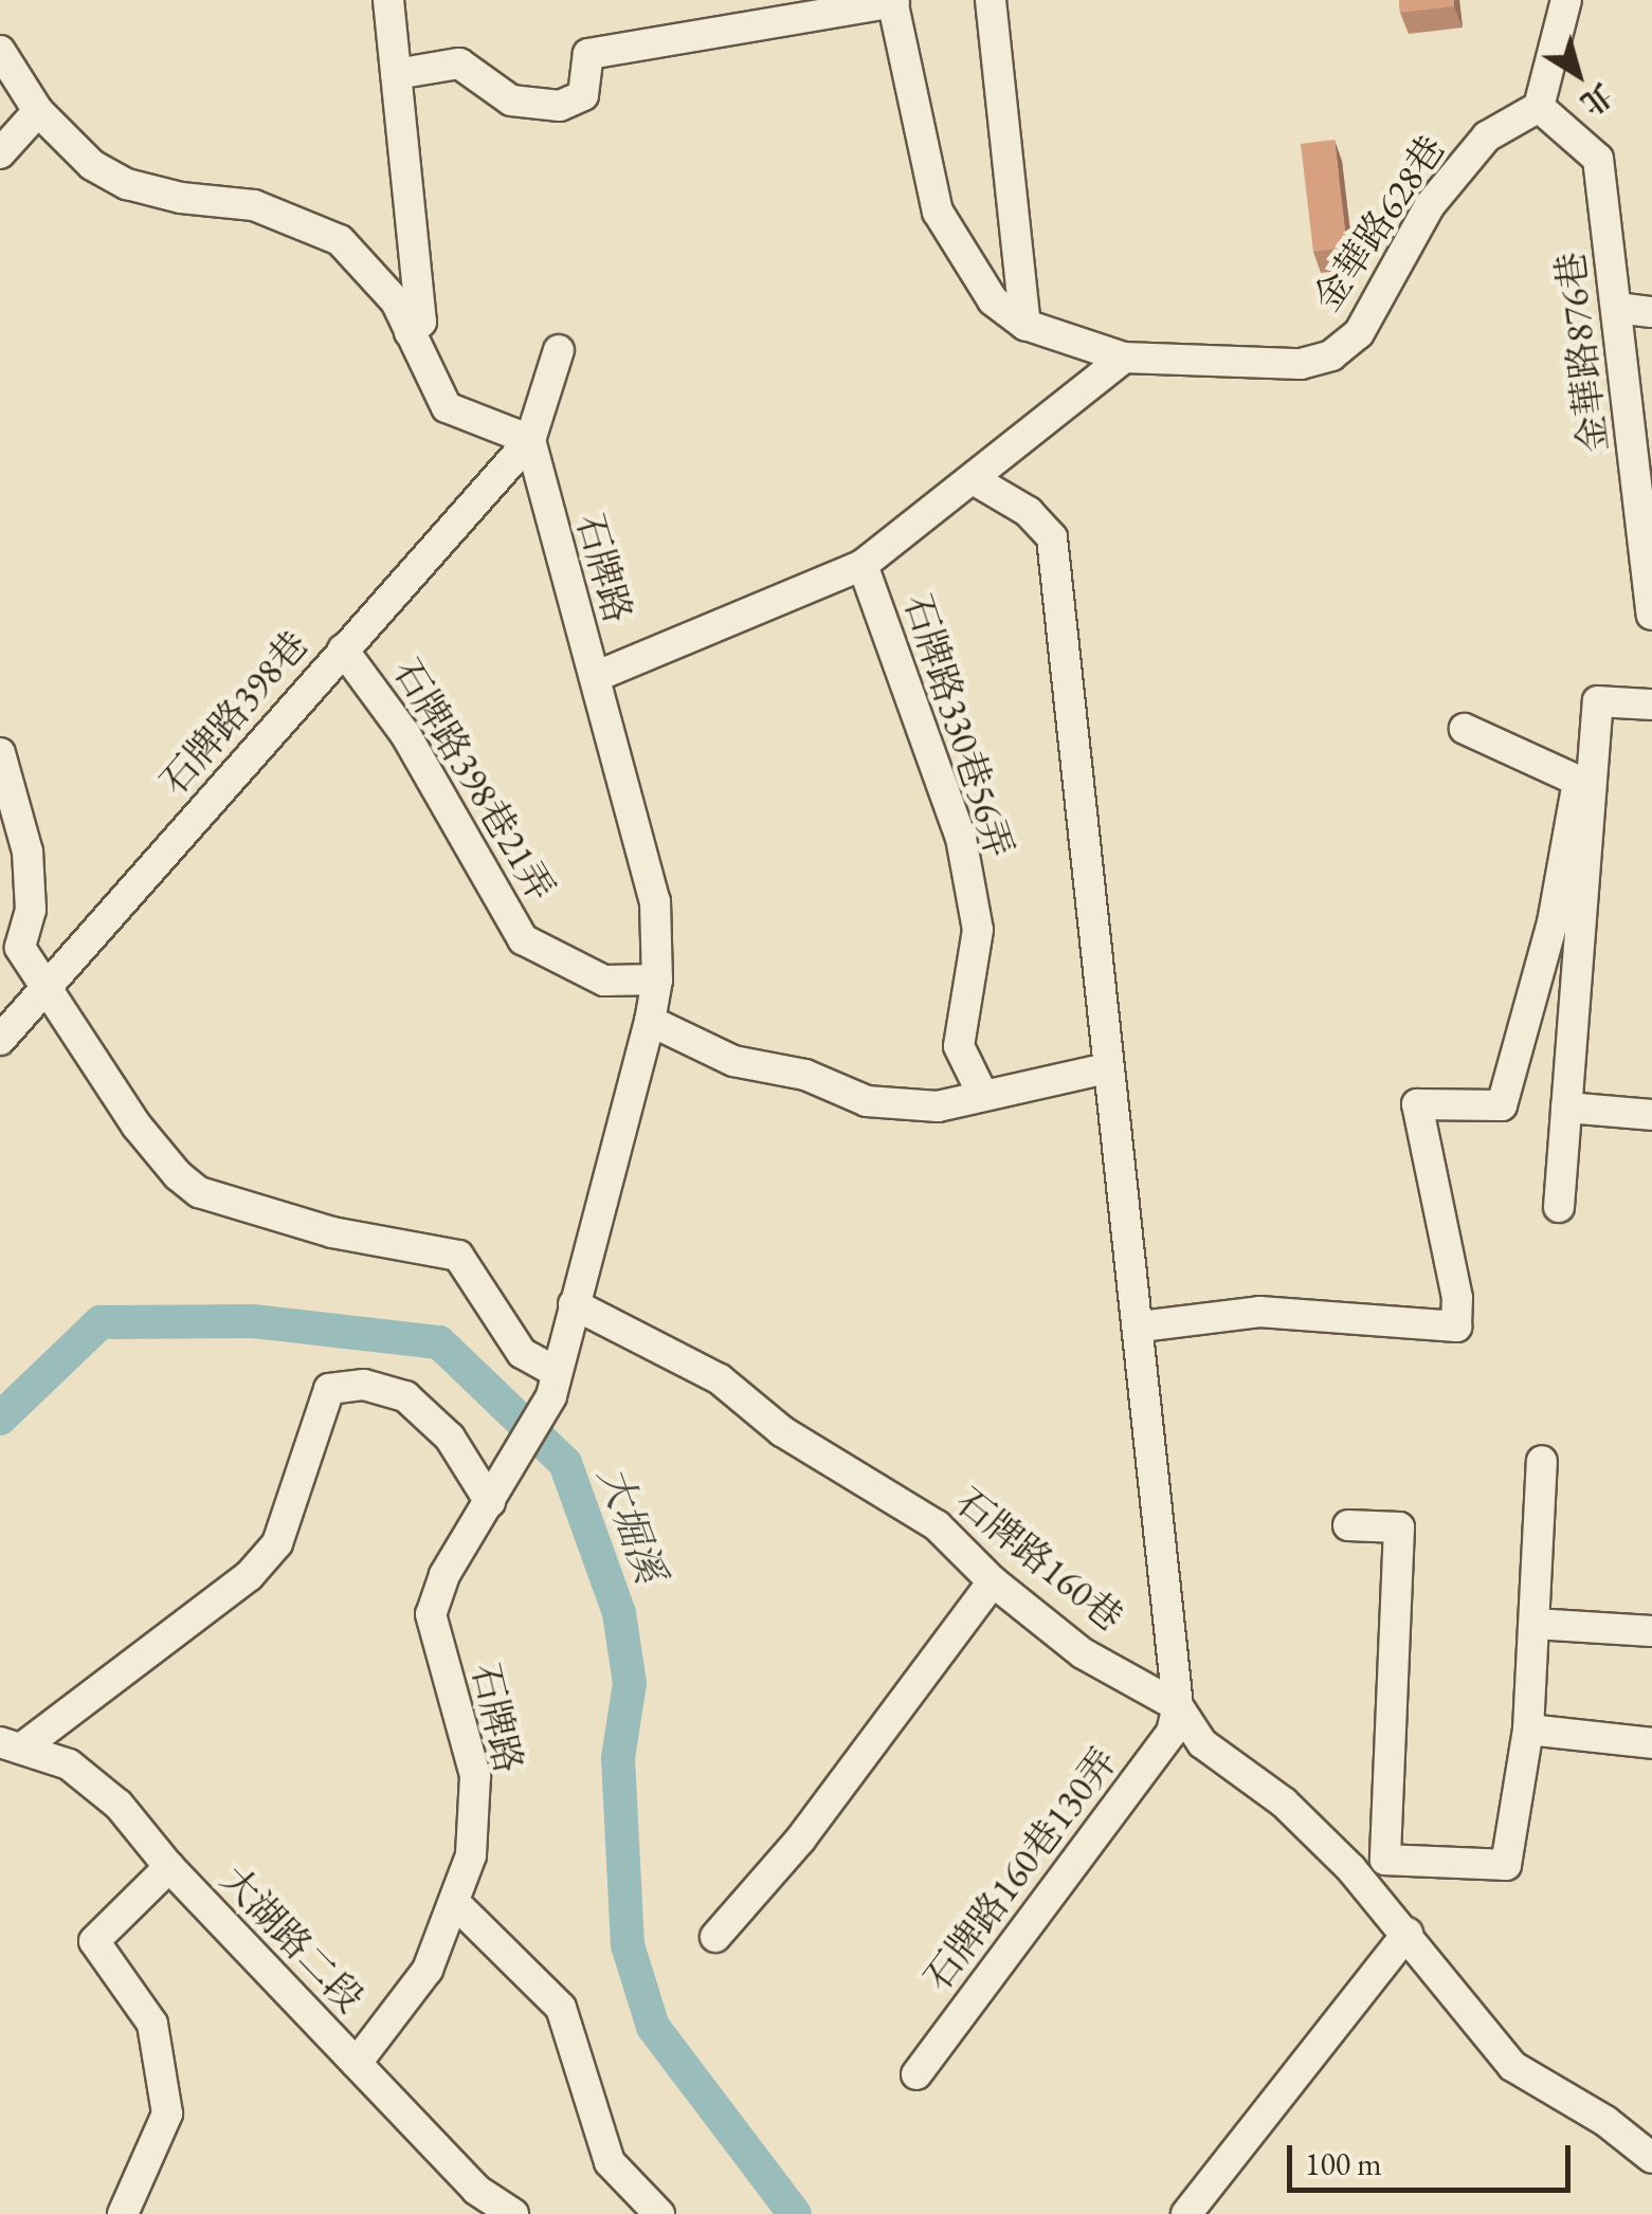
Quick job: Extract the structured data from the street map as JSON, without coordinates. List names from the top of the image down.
{
  "streets": {
    "street": [
      "金華路628巷",
      "金華路876巷",
      "石牌路",
      "石牌路398巷",
      "石牌路330巷56弄",
      "石牌路398巷21弄",
      "石牌路160巷",
      "石牌路160巷130弄",
      "大湖路二段"
    ]
  },
  "crossings": [
    ["金華路628巷", "金華路876巷"],
    ["石牌路", "石牌路398巷"],
    ["石牌路", "石牌路398巷21弄"],
    ["石牌路", "石牌路160巷"],
    ["石牌路", "大湖路二段"],
    ["石牌路398巷", "石牌路398巷21弄"],
    ["石牌路160巷", "石牌路160巷130弄"]
  ],
  "water": ["大堀溪"],
  "scale_bar": "100 m",
  "north": "bottom right"
}
